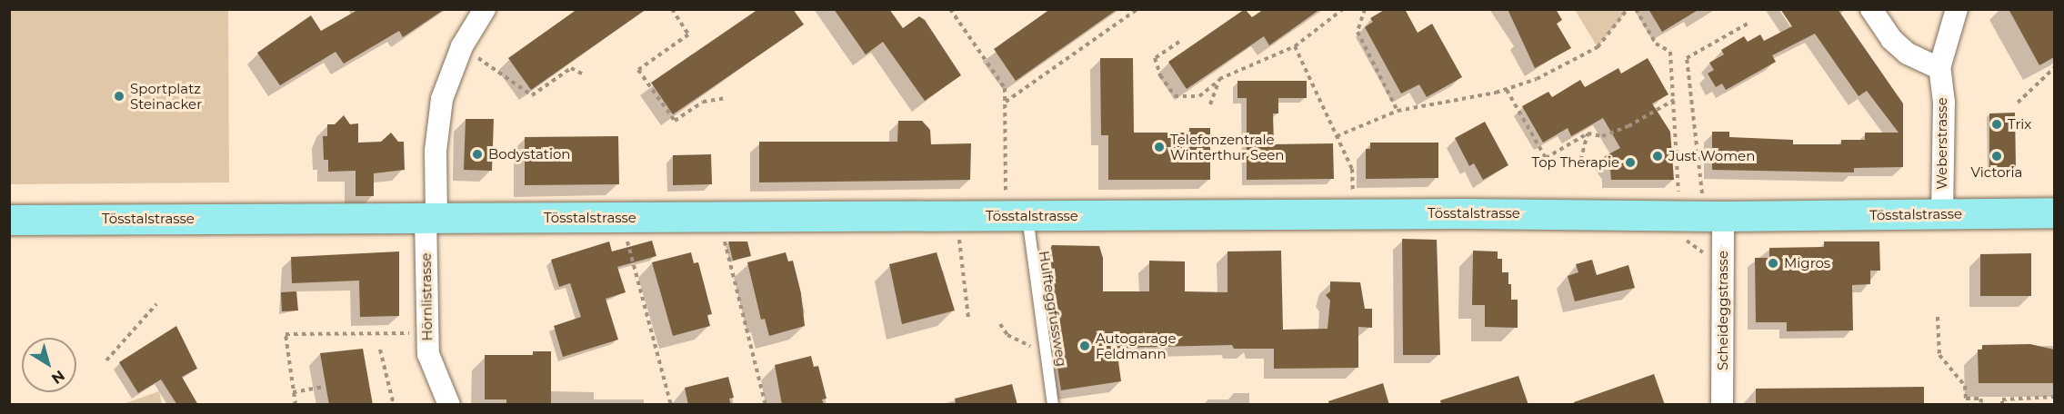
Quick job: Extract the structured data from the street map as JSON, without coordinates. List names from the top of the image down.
{
  "streets": {
    "main road": ["Tösstalstrasse"],
    "street": ["Weberstrasse", "Hörnlistrasse", "Scheideggstrasse"],
    "lane": ["Hulfteggfussweg"]
  },
  "crossings": [
    ["Weberstrasse", "Tösstalstrasse"],
    ["Tösstalstrasse", "Hörnlistrasse"],
    ["Tösstalstrasse", "Hulfteggfussweg"],
    ["Tösstalstrasse", "Scheideggstrasse"]
  ],
  "places": [
    "Sportplatz Steinacker",
    "Trix",
    "Telefonzentrale Winterthur Seen",
    "Bodystation",
    "Just Women",
    "Victoria",
    "Top Therapie",
    "Migros",
    "Autogarage Feldmann"
  ],
  "north": "bottom right"
}
